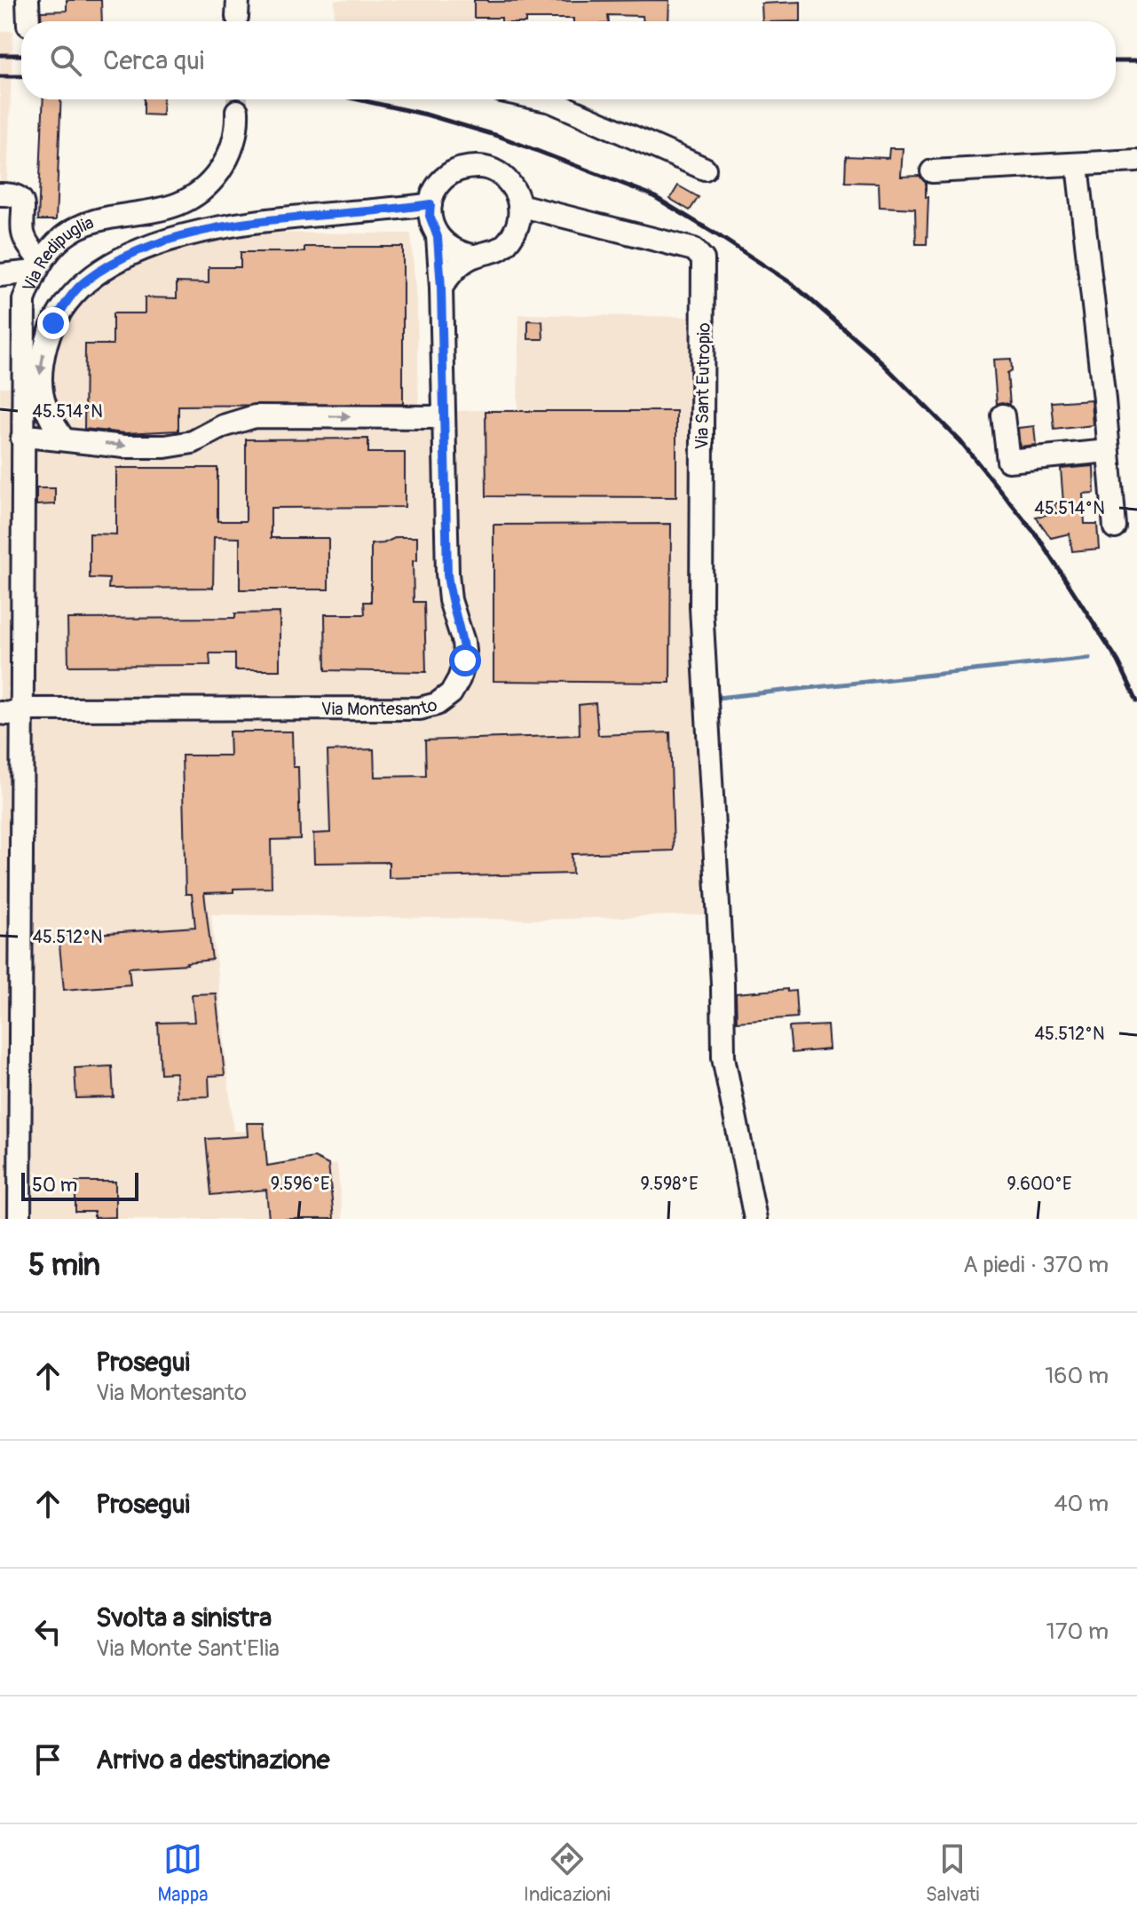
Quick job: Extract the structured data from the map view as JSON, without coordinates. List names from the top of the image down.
{
  "streets": {
    "street": ["Via Redipuglia", "Via Sant Eutropio", "Via Montesanto"]
  },
  "crossings": [
    ["Via Redipuglia", "Via Montesanto"],
    ["Via Sant Eutropio", "Via Montesanto"]
  ],
  "scale_bar": "50 m",
  "page": {
    "search": "Cerca qui",
    "scale": "50 m",
    "heading": ["5 min", "A piedi · 370 m"],
    "list": [
      ["Prosegui", "Via Montesanto", "160 m"],
      ["Prosegui", "40 m"],
      ["Svolta a sinistra", "Via Monte Sant'Elia", "170 m"],
      "Arrivo a destinazione"
    ],
    "nav": ["Mappa", "Indicazioni", "Salvati"]
  },
  "coordinates": [
    "45.514°N",
    "45.512°N",
    "9.596°E",
    "9.598°E",
    "9.600°E"
  ]
}
